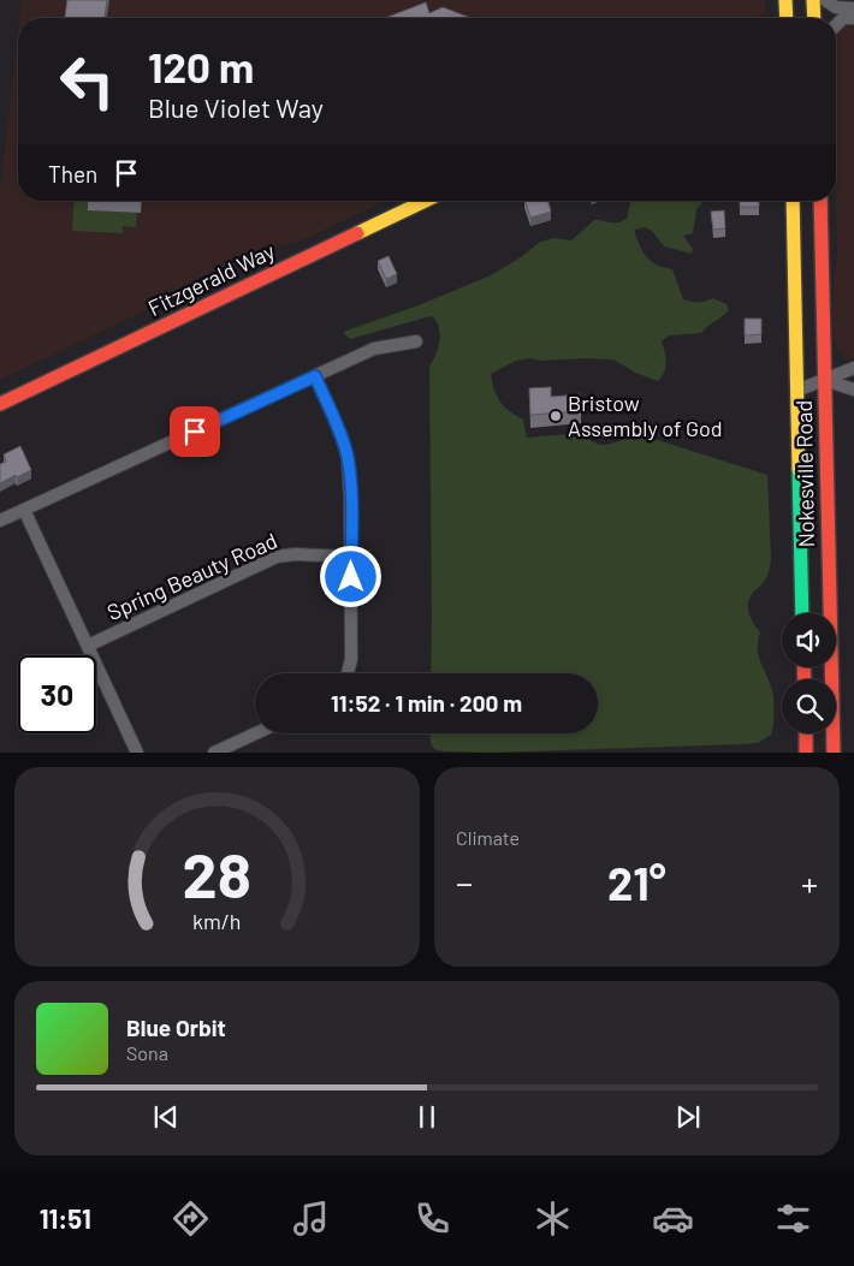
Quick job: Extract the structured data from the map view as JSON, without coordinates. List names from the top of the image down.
{
  "streets": {
    "main road": ["Fitzgerald Way", "Nokesville Road"],
    "street": ["Spring Beauty Road"]
  },
  "places": ["Bristow Assembly of God"],
  "page": {
    "turn": ["120 m", "Blue Violet Way"],
    "then": "Then",
    "limit": "30",
    "trip": "11:52 · 1 min · 200 m",
    "tile": "Climate",
    "heat": ["−", "21°", "+"],
    "song": ["Blue Orbit", "Sona"],
    "tabs": "11:51",
    "gauge": ["28", "km/h"]
  }
}
